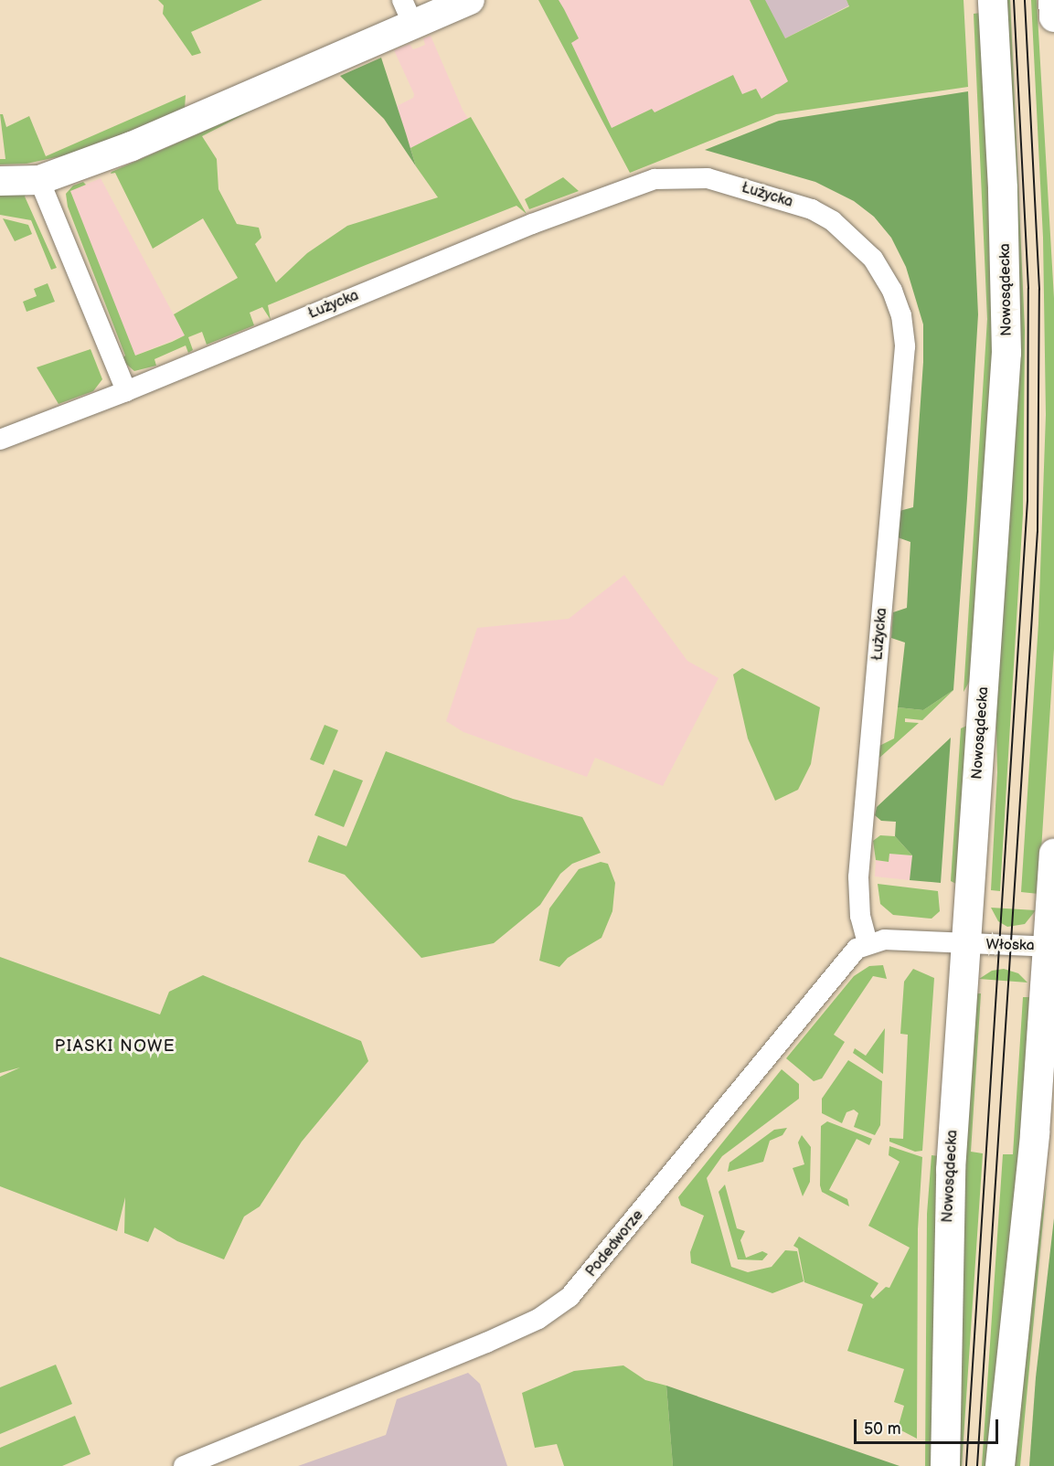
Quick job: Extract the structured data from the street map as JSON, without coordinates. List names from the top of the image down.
{
  "streets": {
    "main road": ["Nowosądecka"],
    "street": ["Łużycka", "Włoska", "Podedworze"]
  },
  "crossings": [
    ["Łużycka", "Podedworze"],
    ["Nowosądecka", "Włoska"]
  ],
  "districts": ["PIASKI NOWE"],
  "scale_bar": "50 m"
}
